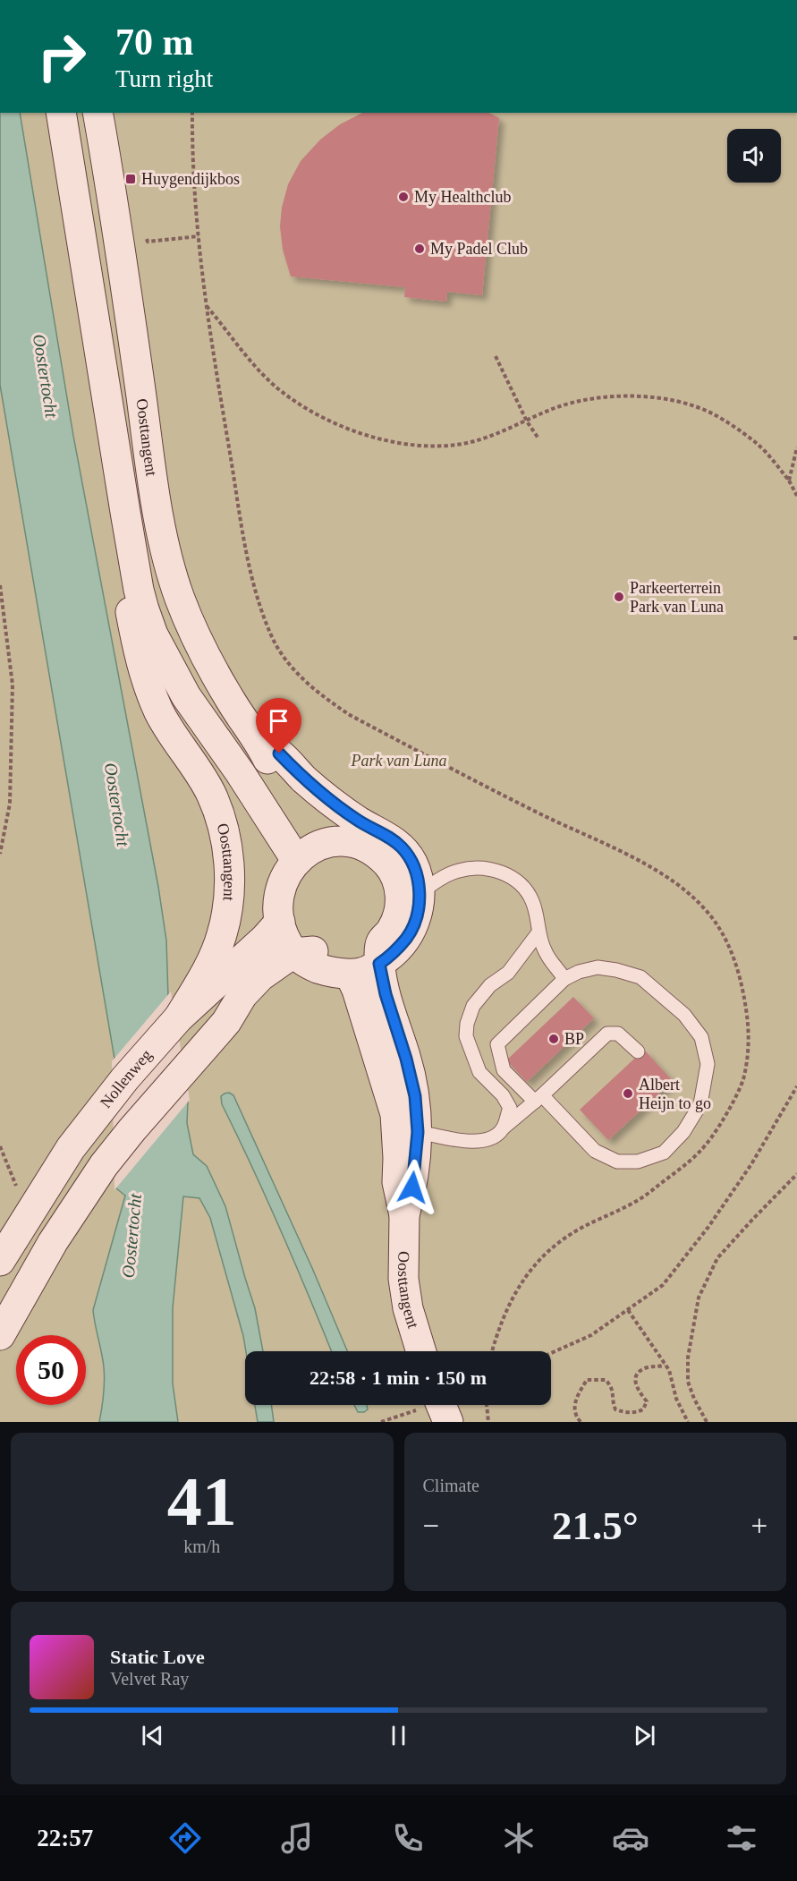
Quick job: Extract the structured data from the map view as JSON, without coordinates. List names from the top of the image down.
{
  "streets": {
    "main road": ["Oosttangent", "Nollenweg"]
  },
  "crossings": [
    ["Oosttangent", "Nollenweg"]
  ],
  "water": ["Oostertocht"],
  "parks": ["Park van Luna"],
  "places": {
    "transit": ["Huygendijkbos"],
    "other": [
      "My Healthclub",
      "My Padel Club",
      "Parkeerterrein Park van Luna",
      "BP",
      "Albert Heijn to go"
    ]
  },
  "page": {
    "turn": ["70 m", "Turn right"],
    "limit": "50",
    "trip": "22:58 · 1 min · 150 m",
    "tile": [
      ["41", "km/h"],
      "Climate"
    ],
    "heat": ["−", "21.5°", "+"],
    "song": ["Static Love", "Velvet Ray"],
    "tabs": "22:57"
  }
}
